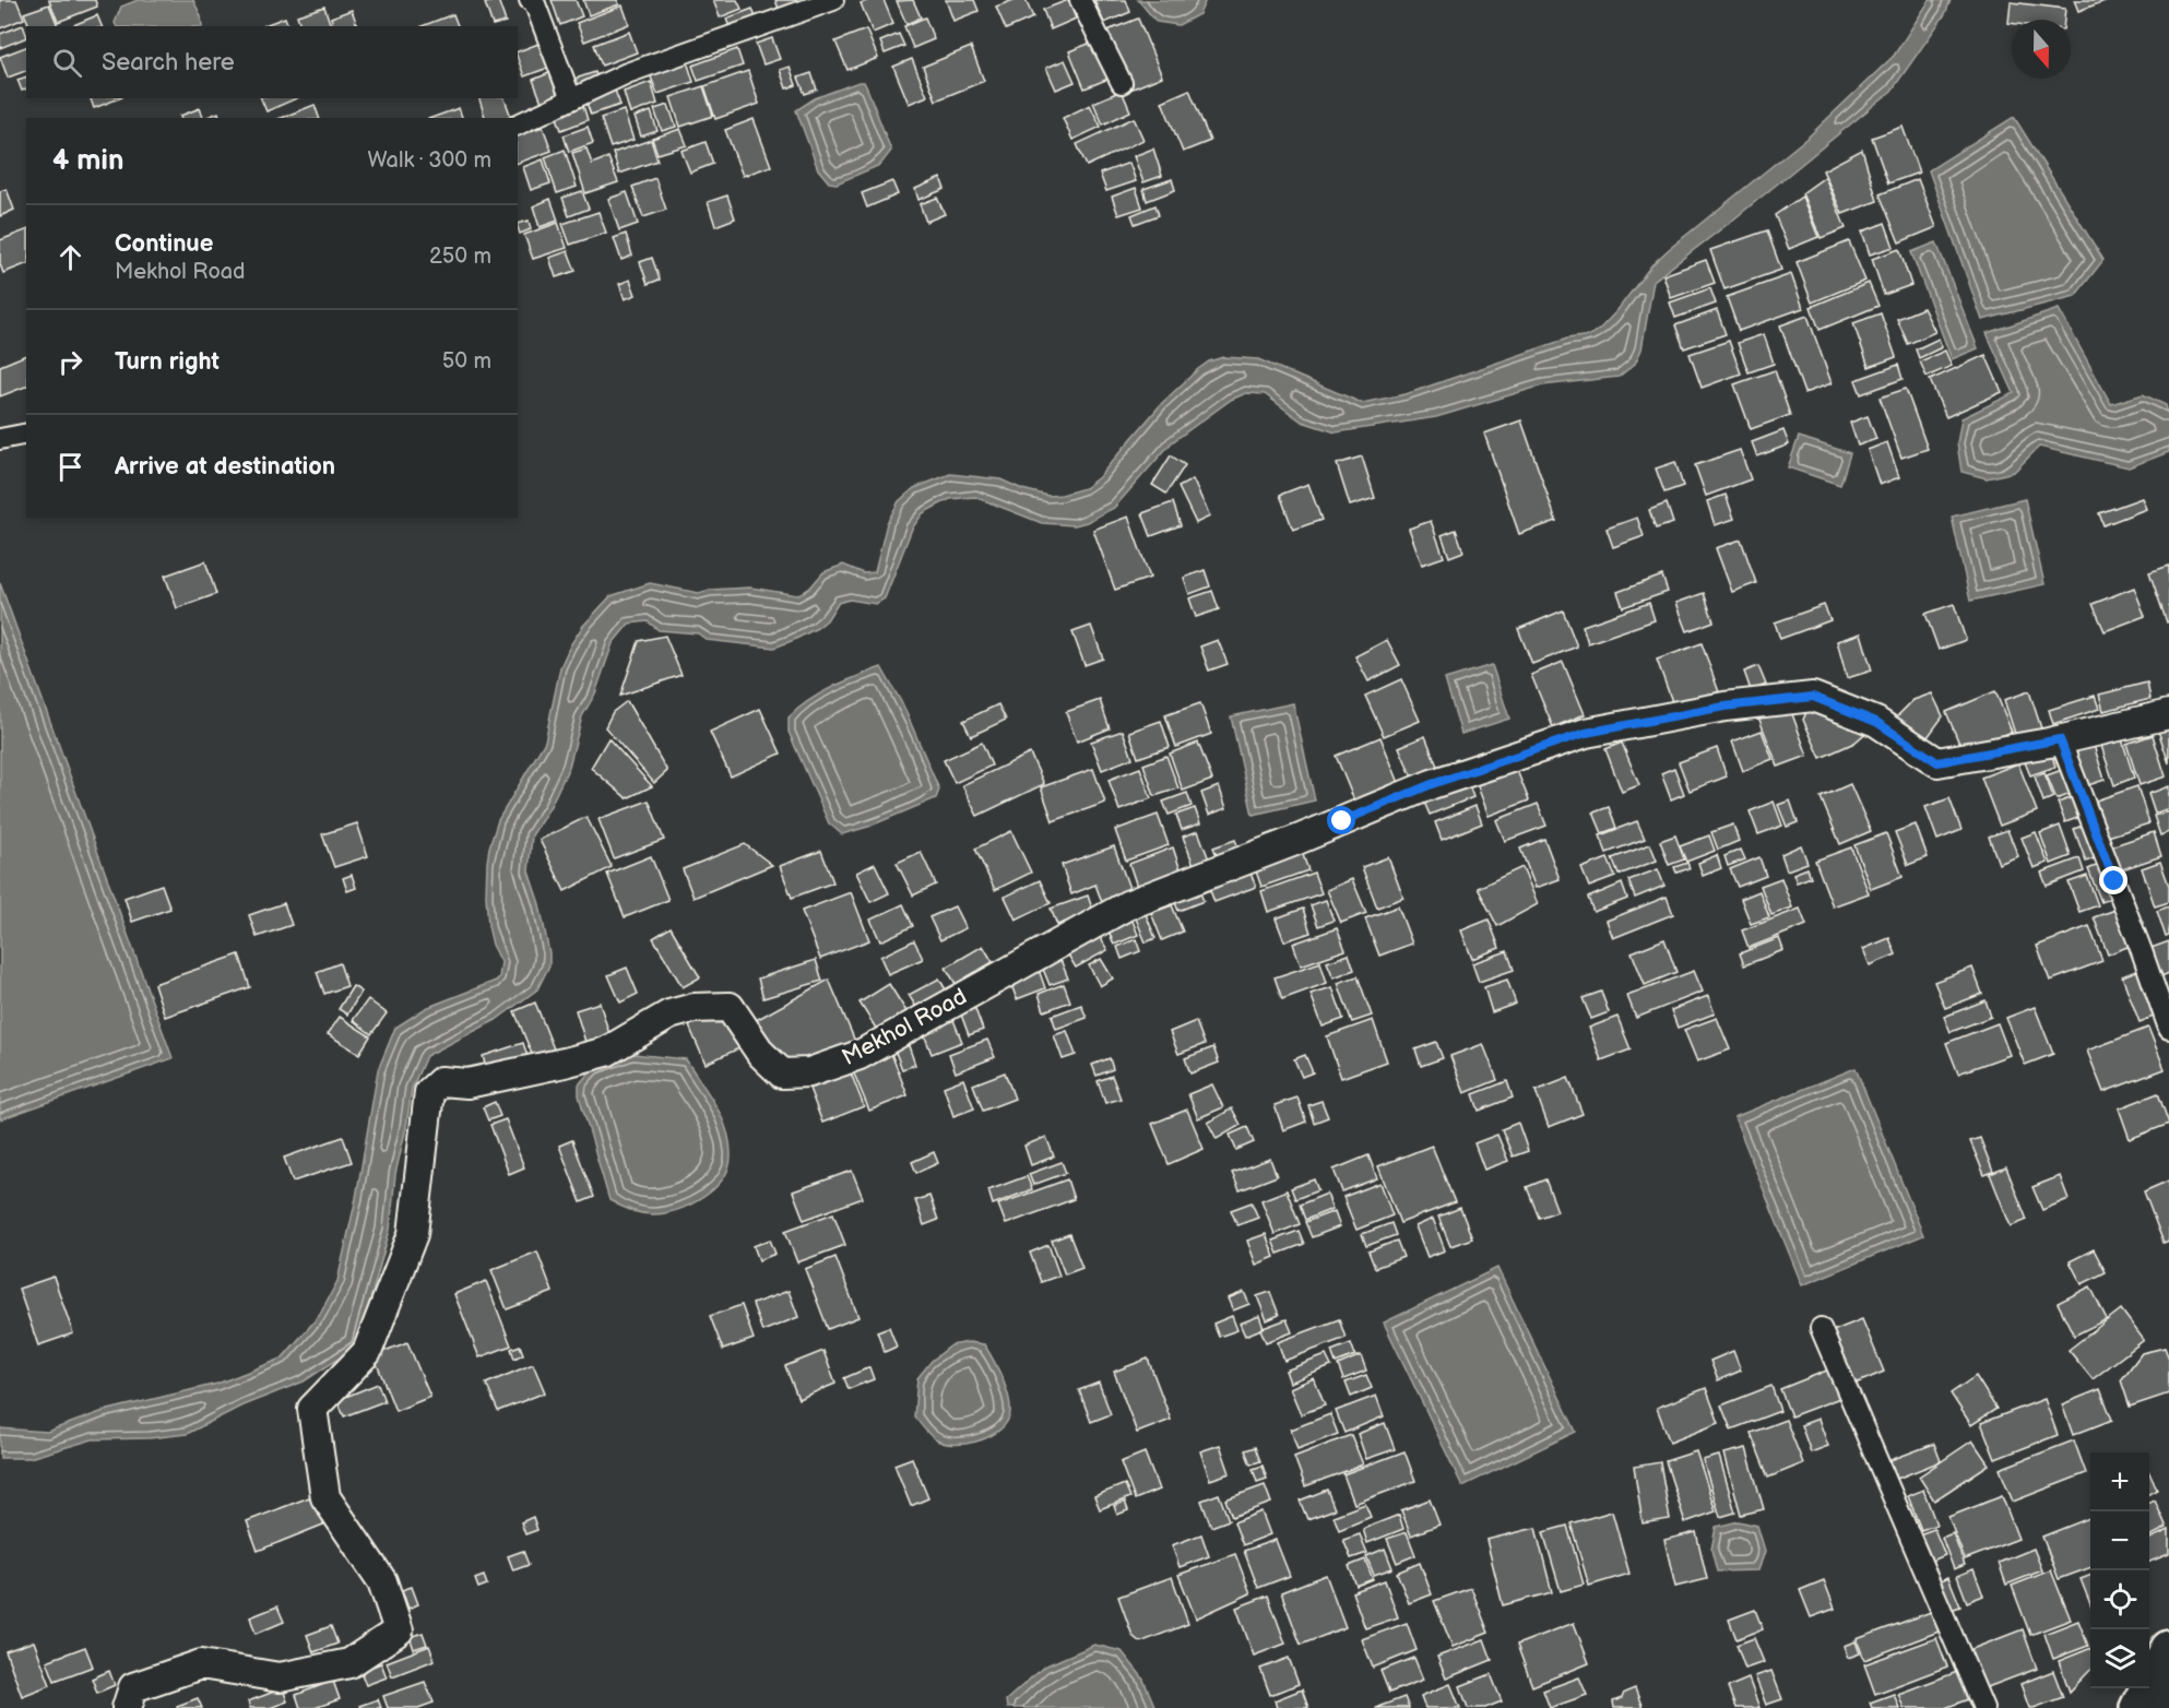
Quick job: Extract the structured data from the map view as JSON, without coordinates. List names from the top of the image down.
{
  "streets": {
    "street": ["Mekhol Road"]
  },
  "north": "bottom",
  "page": {
    "search": "Search here",
    "heading": ["4 min", "Walk · 300 m"],
    "list": [
      ["Continue", "Mekhol Road", "250 m"],
      ["Turn right", "50 m"],
      "Arrive at destination"
    ],
    "map_buttons": ["+", "−"]
  }
}
